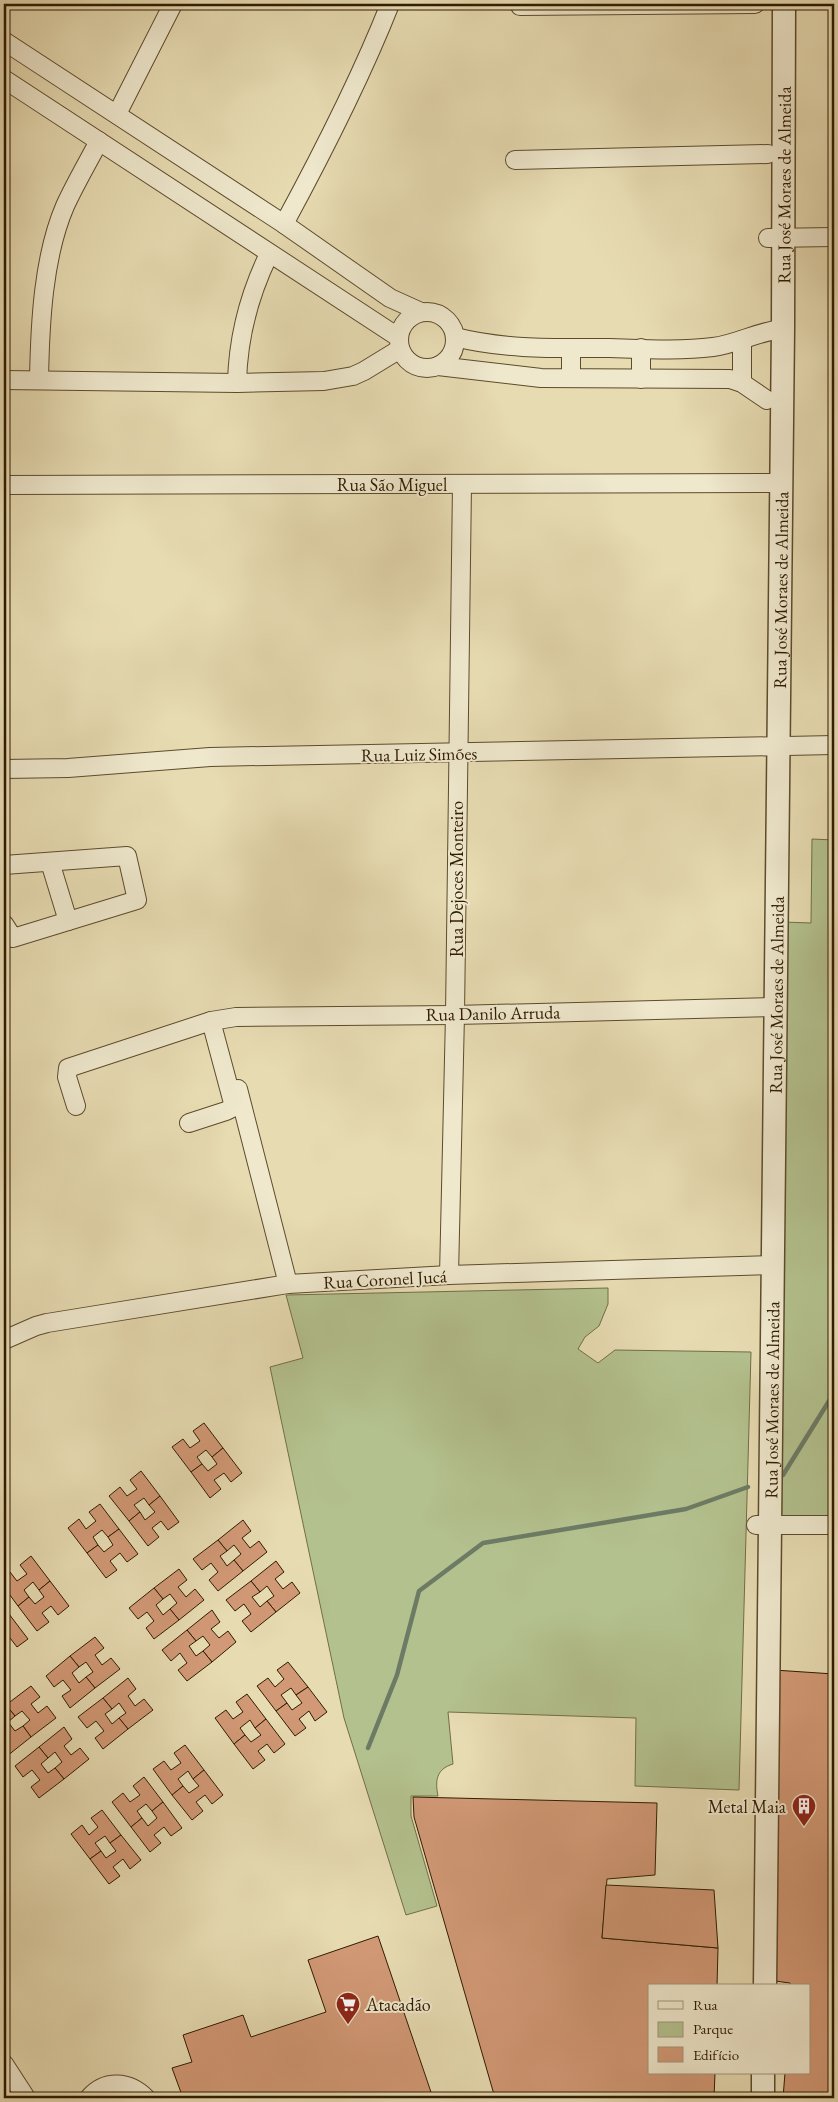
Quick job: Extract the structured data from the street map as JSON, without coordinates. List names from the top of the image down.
{
  "streets": {
    "street": [
      "Rua José Moraes de Almeida",
      "Rua São Miguel",
      "Rua Luiz Simões",
      "Rua Dejoces Monteiro",
      "Rua Danilo Arruda",
      "Rua Coronel Jucá"
    ]
  },
  "crossings": [
    ["Rua José Moraes de Almeida", "Rua São Miguel"],
    ["Rua José Moraes de Almeida", "Rua Luiz Simões"],
    ["Rua José Moraes de Almeida", "Rua Danilo Arruda"],
    ["Rua José Moraes de Almeida", "Rua Coronel Jucá"],
    ["Rua São Miguel", "Rua Dejoces Monteiro"],
    ["Rua Luiz Simões", "Rua Dejoces Monteiro"],
    ["Rua Dejoces Monteiro", "Rua Danilo Arruda"],
    ["Rua Dejoces Monteiro", "Rua Coronel Jucá"]
  ],
  "places": {
    "building": ["Metal Maia"],
    "supermarket": ["Atacadão"]
  },
  "legend": ["Rua", "Parque", "Edifício"]
}
